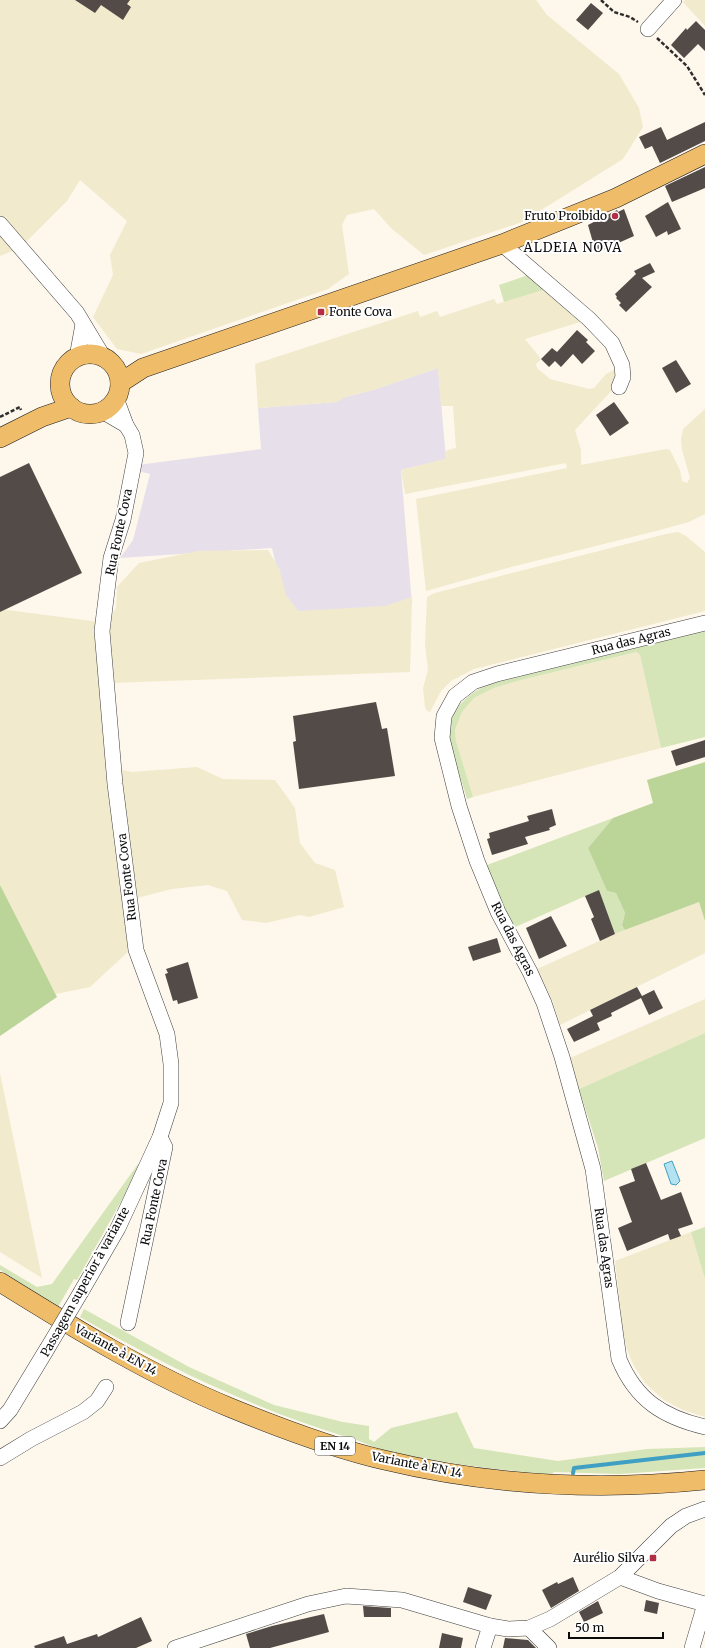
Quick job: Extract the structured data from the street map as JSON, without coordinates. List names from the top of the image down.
{
  "streets": {
    "main road": ["Variante à EN 14", "EN 14"],
    "street": ["Rua Fonte Cova", "Rua das Agras", "Passagem superior à variante"]
  },
  "crossings": [
    ["Rua Fonte Cova", "Passagem superior à variante"]
  ],
  "districts": ["ALDEIA NOVA"],
  "places": {
    "other": ["Fruto Proibido"],
    "transit": ["Fonte Cova", "Aurélio Silva"]
  },
  "scale_bar": "50 m"
}
